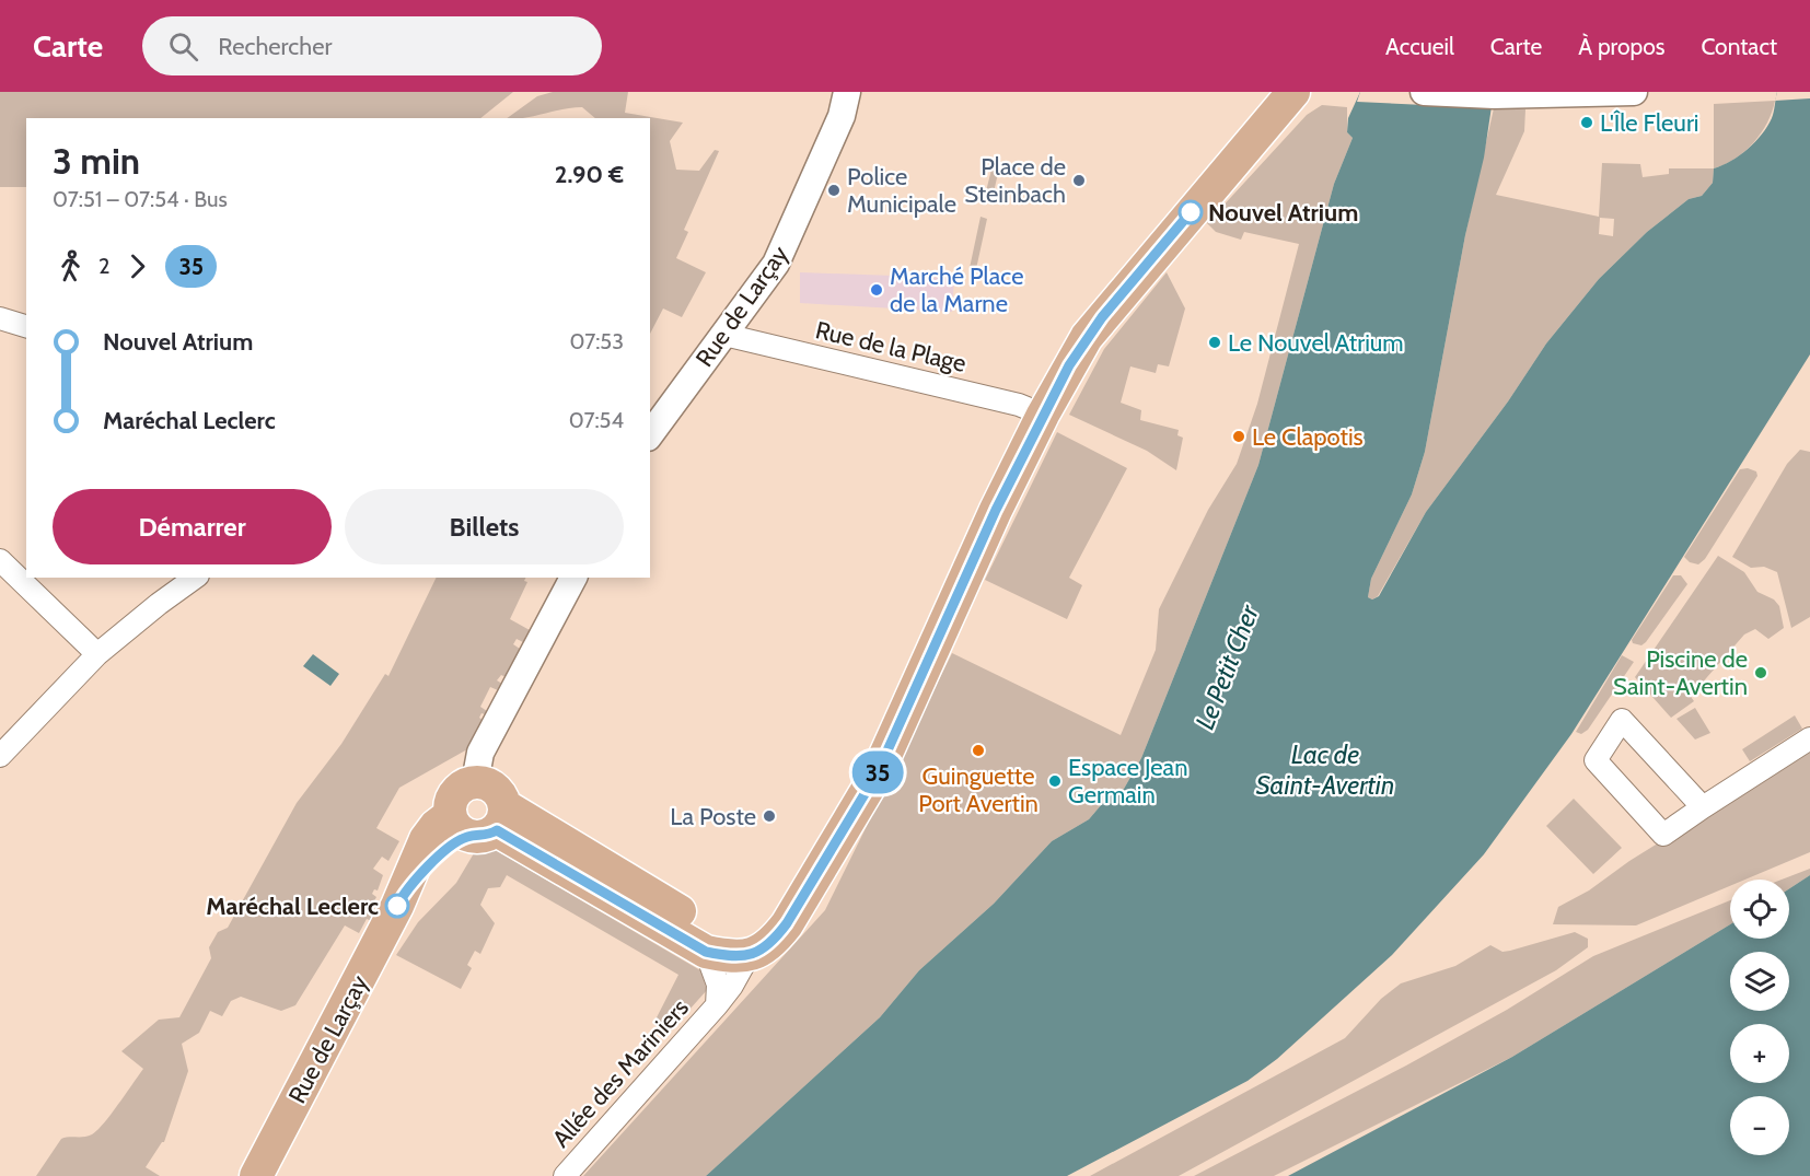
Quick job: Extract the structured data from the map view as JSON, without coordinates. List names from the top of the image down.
{
  "streets": {
    "main road": ["Rue de Larçay"],
    "street": ["Rue de la Plage", "Allée des Mariniers"]
  },
  "crossings": [
    ["Rue de Larçay", "Rue de la Plage"]
  ],
  "water": ["Le Petit Cher", "Lac de Saint-Avertin"],
  "places": [
    "L'Île Fleuri",
    "Place de Steinbach",
    "Police Municipale",
    "Nouvel Atrium",
    "Marché Place de la Marne",
    "Le Nouvel Atrium",
    "Le Clapotis",
    "Piscine de Saint-Avertin",
    "Guinguette Port Avertin",
    "Espace Jean Germain",
    "La Poste",
    "Maréchal Leclerc"
  ],
  "lines": ["bus line 35"],
  "page": {
    "header": "Carte",
    "search": "Rechercher",
    "nav": [
      "Accueil",
      "Carte",
      "À propos",
      "Contact"
    ],
    "on_map": "35",
    "heading": ["3 min", "07:51 – 07:54 · Bus", "2.90 €"],
    "legs": ["2", "35"],
    "list": [
      {
        "name": "Nouvel Atrium",
        "value": "07:53"
      },
      {
        "name": "Maréchal Leclerc",
        "value": "07:54"
      }
    ],
    "buttons": ["Démarrer", "Billets"],
    "map_buttons": ["+", "−"]
  }
}
